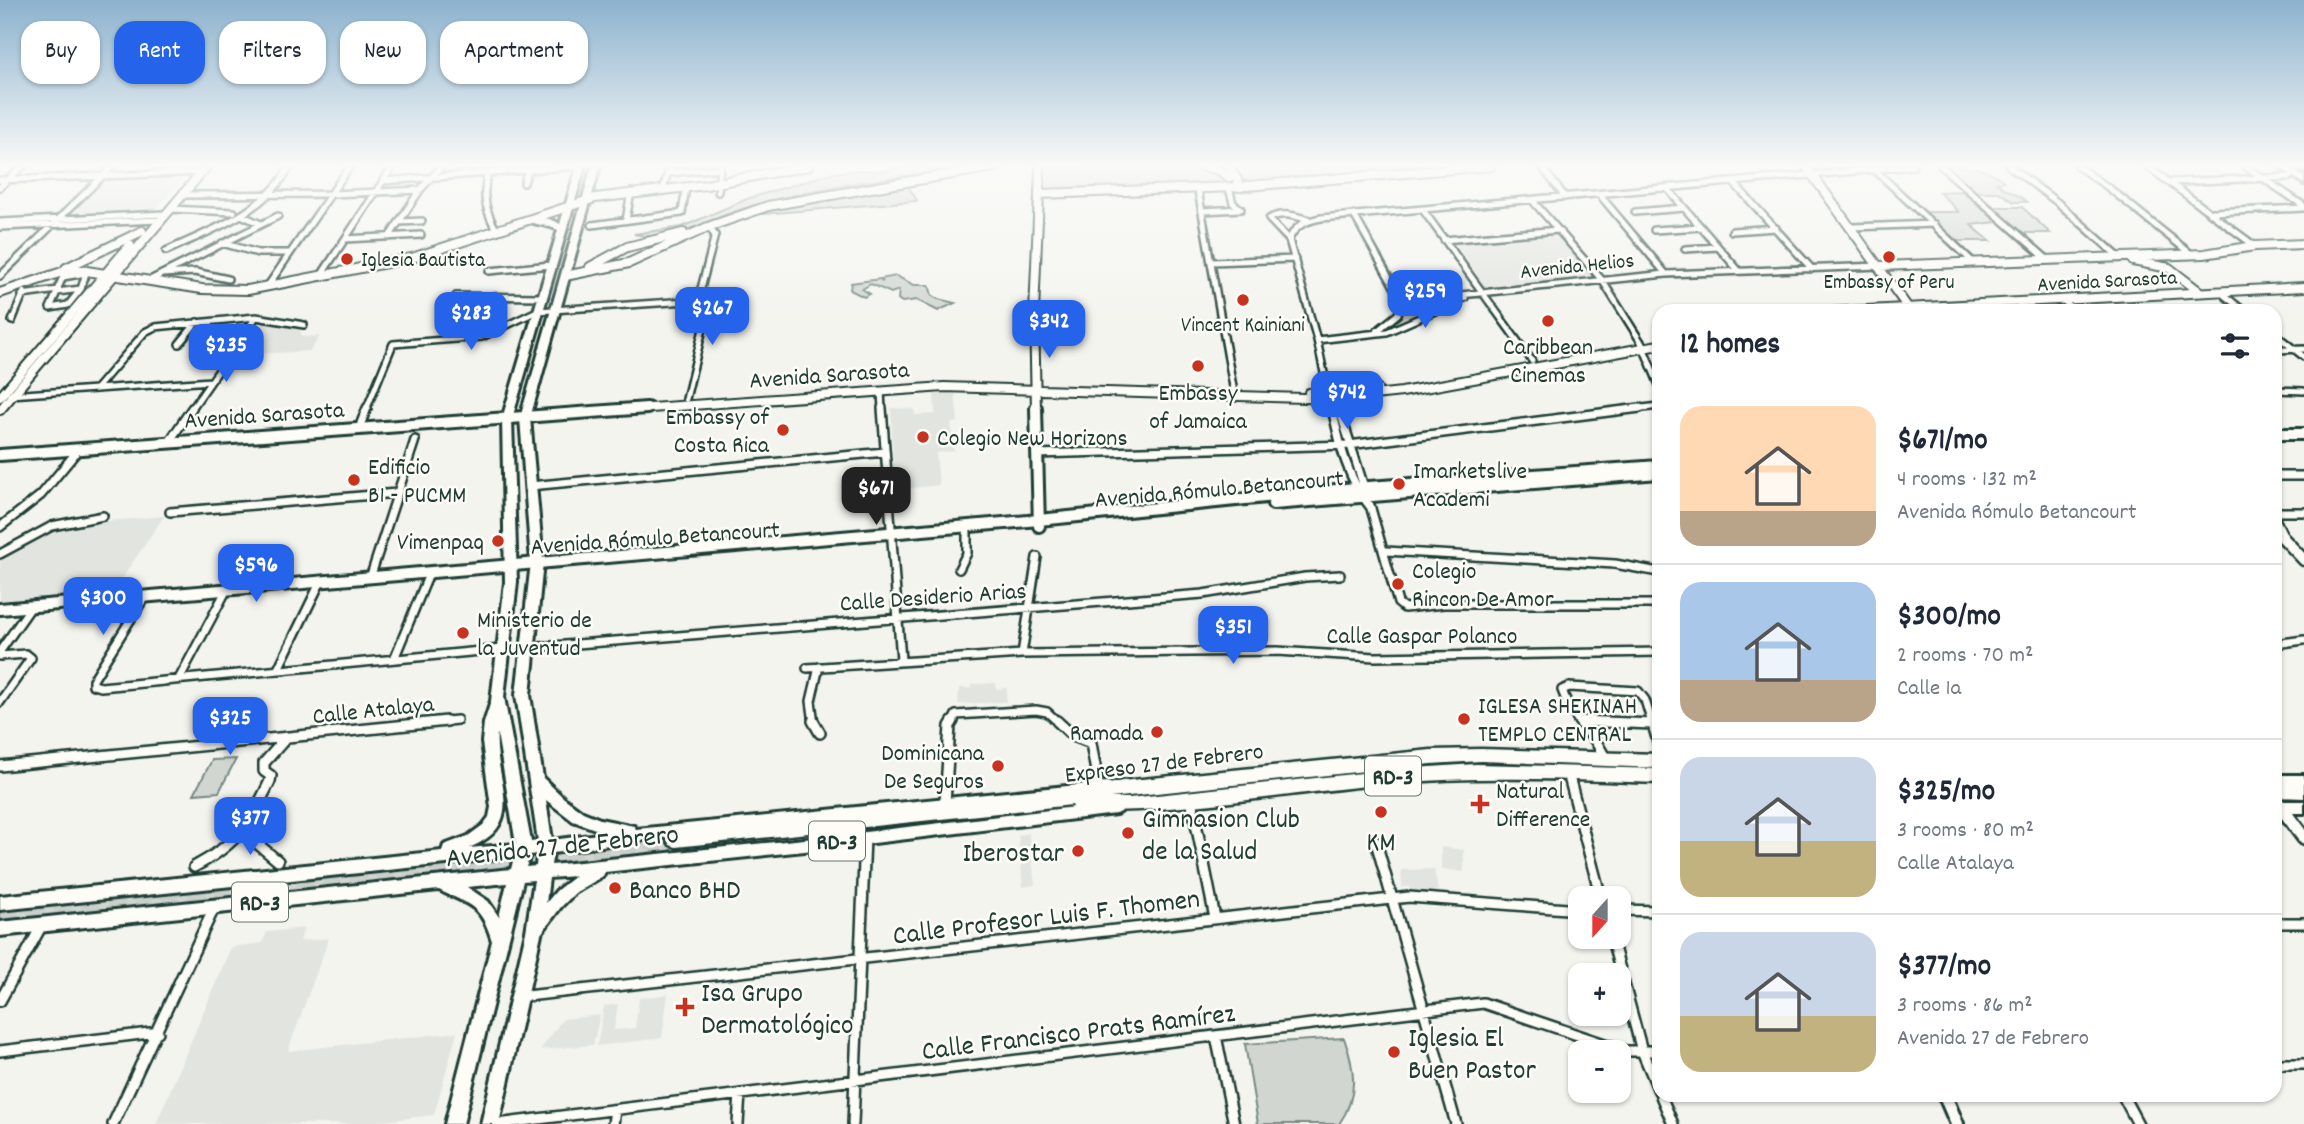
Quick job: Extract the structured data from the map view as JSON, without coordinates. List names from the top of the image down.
{
  "streets": {
    "highway": ["Expreso 27 de Febrero", "RD-3"],
    "main road": ["Avenida Sarasota", "Avenida Rómulo Betancourt", "Avenida 27 de Febrero"],
    "street": [
      "Avenida Helios",
      "Calle Desiderio Arias",
      "Calle Gaspar Polanco",
      "Calle Atalaya",
      "Calle Profesor Luis F. Thomen",
      "Calle Francisco Prats Ramírez"
    ]
  },
  "crossings": [
    ["Expreso 27 de Febrero", "Avenida 27 de Febrero"]
  ],
  "places": {
    "other": [
      "Embassy of Peru",
      "Iglesia Bautista",
      "Vincent Kainiani",
      "Caribbean Cinemas",
      "Embassy of Jamaica",
      "Embassy of Costa Rica",
      "Colegio New Horizons",
      "Edificio B1 - PUCMM",
      "Imarketslive Academi",
      "Vimenpaq",
      "Colegio Rincon De Amor",
      "Ministerio de la Juventud",
      "IGLESA SHEKINAH TEMPLO CENTRAL",
      "Ramada",
      "Dominicana De Seguros",
      "KM",
      "Gimnasion Club de la Salud",
      "Iberostar",
      "Banco BHD",
      "Iglesia El Buen Pastor"
    ],
    "health": ["Natural Difference", "Isa Grupo Dermatológico"]
  },
  "north": "bottom",
  "page": {
    "chip": [
      "Buy",
      "Rent",
      "Filters",
      "New",
      "Apartment"
    ],
    "price": [
      "$259",
      "$267",
      "$283",
      "$342",
      "$235",
      "$742",
      "$671",
      "$596",
      "$300",
      "$351",
      "$325",
      "$377"
    ],
    "heading": "12 homes",
    "list": [
      {
        "name": "$671/mo",
        "note": "4 rooms · 132 m² · Avenida Rómulo Betancourt"
      },
      {
        "name": "$300/mo",
        "note": "2 rooms · 70 m² · Calle 1a"
      },
      {
        "name": "$325/mo",
        "note": "3 rooms · 80 m² · Calle Atalaya"
      },
      {
        "name": "$377/mo",
        "note": "3 rooms · 86 m² · Avenida 27 de Febrero"
      }
    ],
    "map_buttons": ["+", "−"]
  }
}
